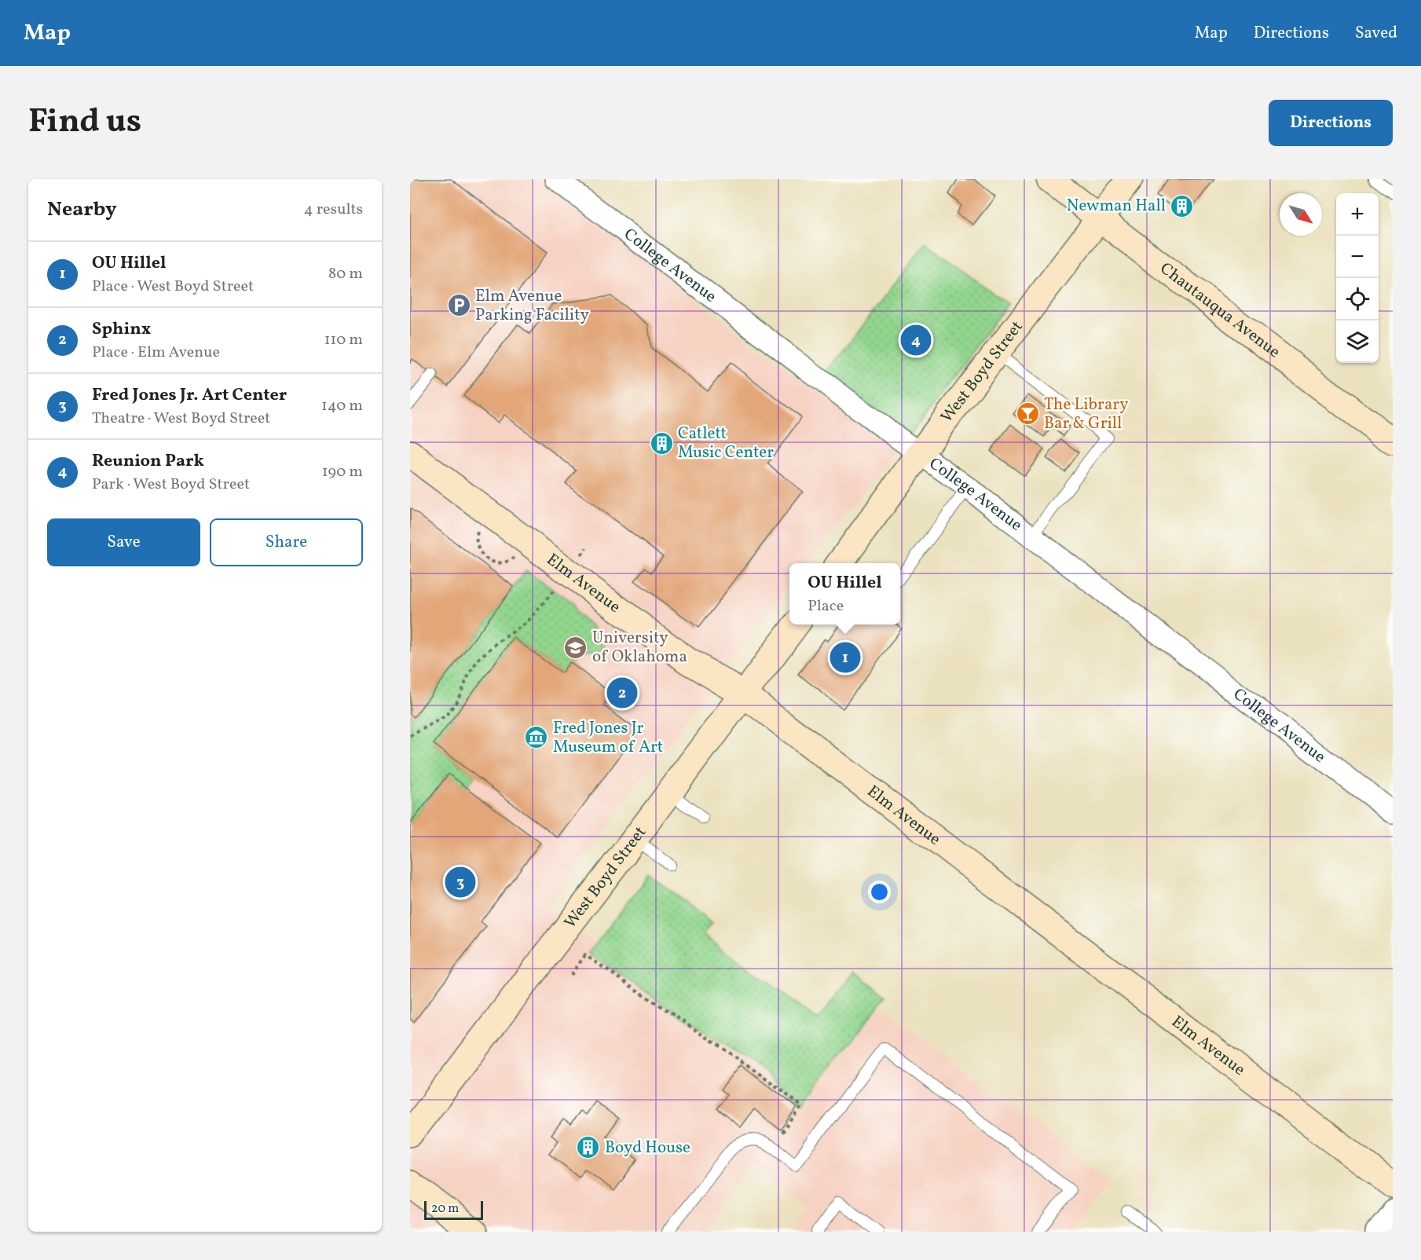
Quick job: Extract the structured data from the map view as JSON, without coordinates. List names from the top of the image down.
{
  "streets": {
    "street": [
      "College Avenue",
      "Chautauqua Avenue",
      "West Boyd Street",
      "Elm Avenue"
    ]
  },
  "crossings": [
    ["College Avenue", "West Boyd Street"],
    ["Chautauqua Avenue", "West Boyd Street"],
    ["West Boyd Street", "Elm Avenue"]
  ],
  "places": {
    "building": ["Newman Hall", "Catlett Music Center", "Boyd House"],
    "parking": ["Elm Avenue Parking Facility"],
    "bar": ["The Library Bar & Grill"],
    "school or university": ["University of Oklahoma"],
    "museum": ["Fred Jones Jr Museum of Art"]
  },
  "scale_bar": "20 m",
  "north": "bottom right",
  "page": {
    "header": "Map",
    "nav": ["Map", "Directions", "Saved"],
    "title": "Find us",
    "buttons": [
      "Directions",
      ["Save", "Share"]
    ],
    "heading": ["Nearby", "4 results"],
    "map_buttons": ["+", "−"],
    "list": [
      {
        "mark": "1",
        "name": "OU Hillel",
        "note": "Place · West Boyd Street",
        "value": "80 m"
      },
      {
        "mark": "2",
        "name": "Sphinx",
        "note": "Place · Elm Avenue",
        "value": "110 m"
      },
      {
        "mark": "3",
        "name": "Fred Jones Jr. Art Center",
        "note": "Theatre · West Boyd Street",
        "value": "140 m"
      },
      {
        "mark": "4",
        "name": "Reunion Park",
        "note": "Park · West Boyd Street",
        "value": "190 m"
      }
    ],
    "pins": [
      "4",
      "1",
      "2",
      "3"
    ],
    "popup": ["OU Hillel", "Place"],
    "scale": "20 m"
  }
}
